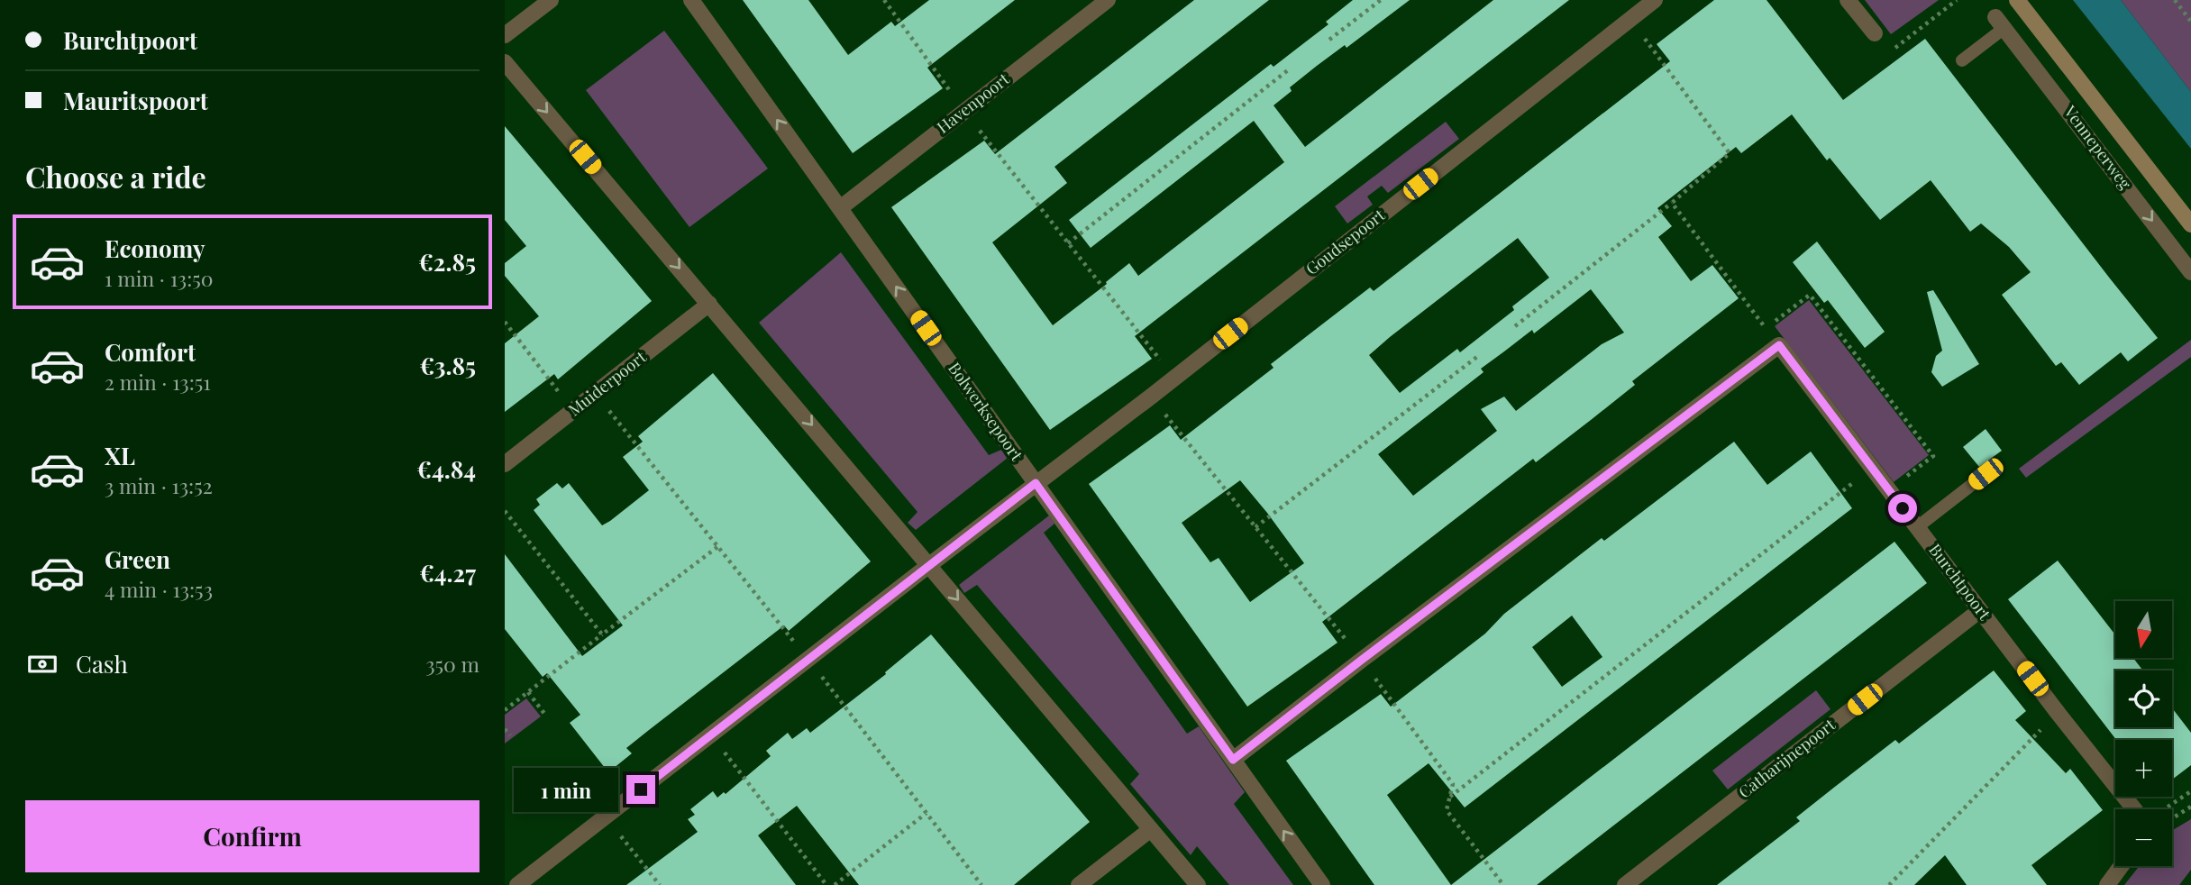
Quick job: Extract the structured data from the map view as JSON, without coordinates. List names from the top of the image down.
{
  "streets": {
    "street": [
      "Havenpoort",
      "Venneperweg",
      "Goudsepoort",
      "Muiderpoort",
      "Bolwerksepoort",
      "Burchtpoort",
      "Catharijnepoort"
    ]
  },
  "crossings": [
    ["Havenpoort", "Bolwerksepoort"],
    ["Goudsepoort", "Bolwerksepoort"],
    ["Burchtpoort", "Catharijnepoort"]
  ],
  "one_way": ["Bolwerksepoort"],
  "north": "bottom",
  "page": {
    "banner": ["Burchtpoort", "Mauritspoort"],
    "heading": "Choose a ride",
    "list": [
      {
        "name": "Economy",
        "note": "1 min · 13:50",
        "value": "€2.85"
      },
      {
        "name": "Comfort",
        "note": "2 min · 13:51",
        "value": "€3.85"
      },
      {
        "name": "XL",
        "note": "3 min · 13:52",
        "value": "€4.84"
      },
      {
        "name": "Green",
        "note": "4 min · 13:53",
        "value": "€4.27"
      }
    ],
    "map_buttons": ["+", "−"],
    "pay": ["Cash", "350 m"],
    "bubble": "1 min",
    "buttons": "Confirm"
  }
}
